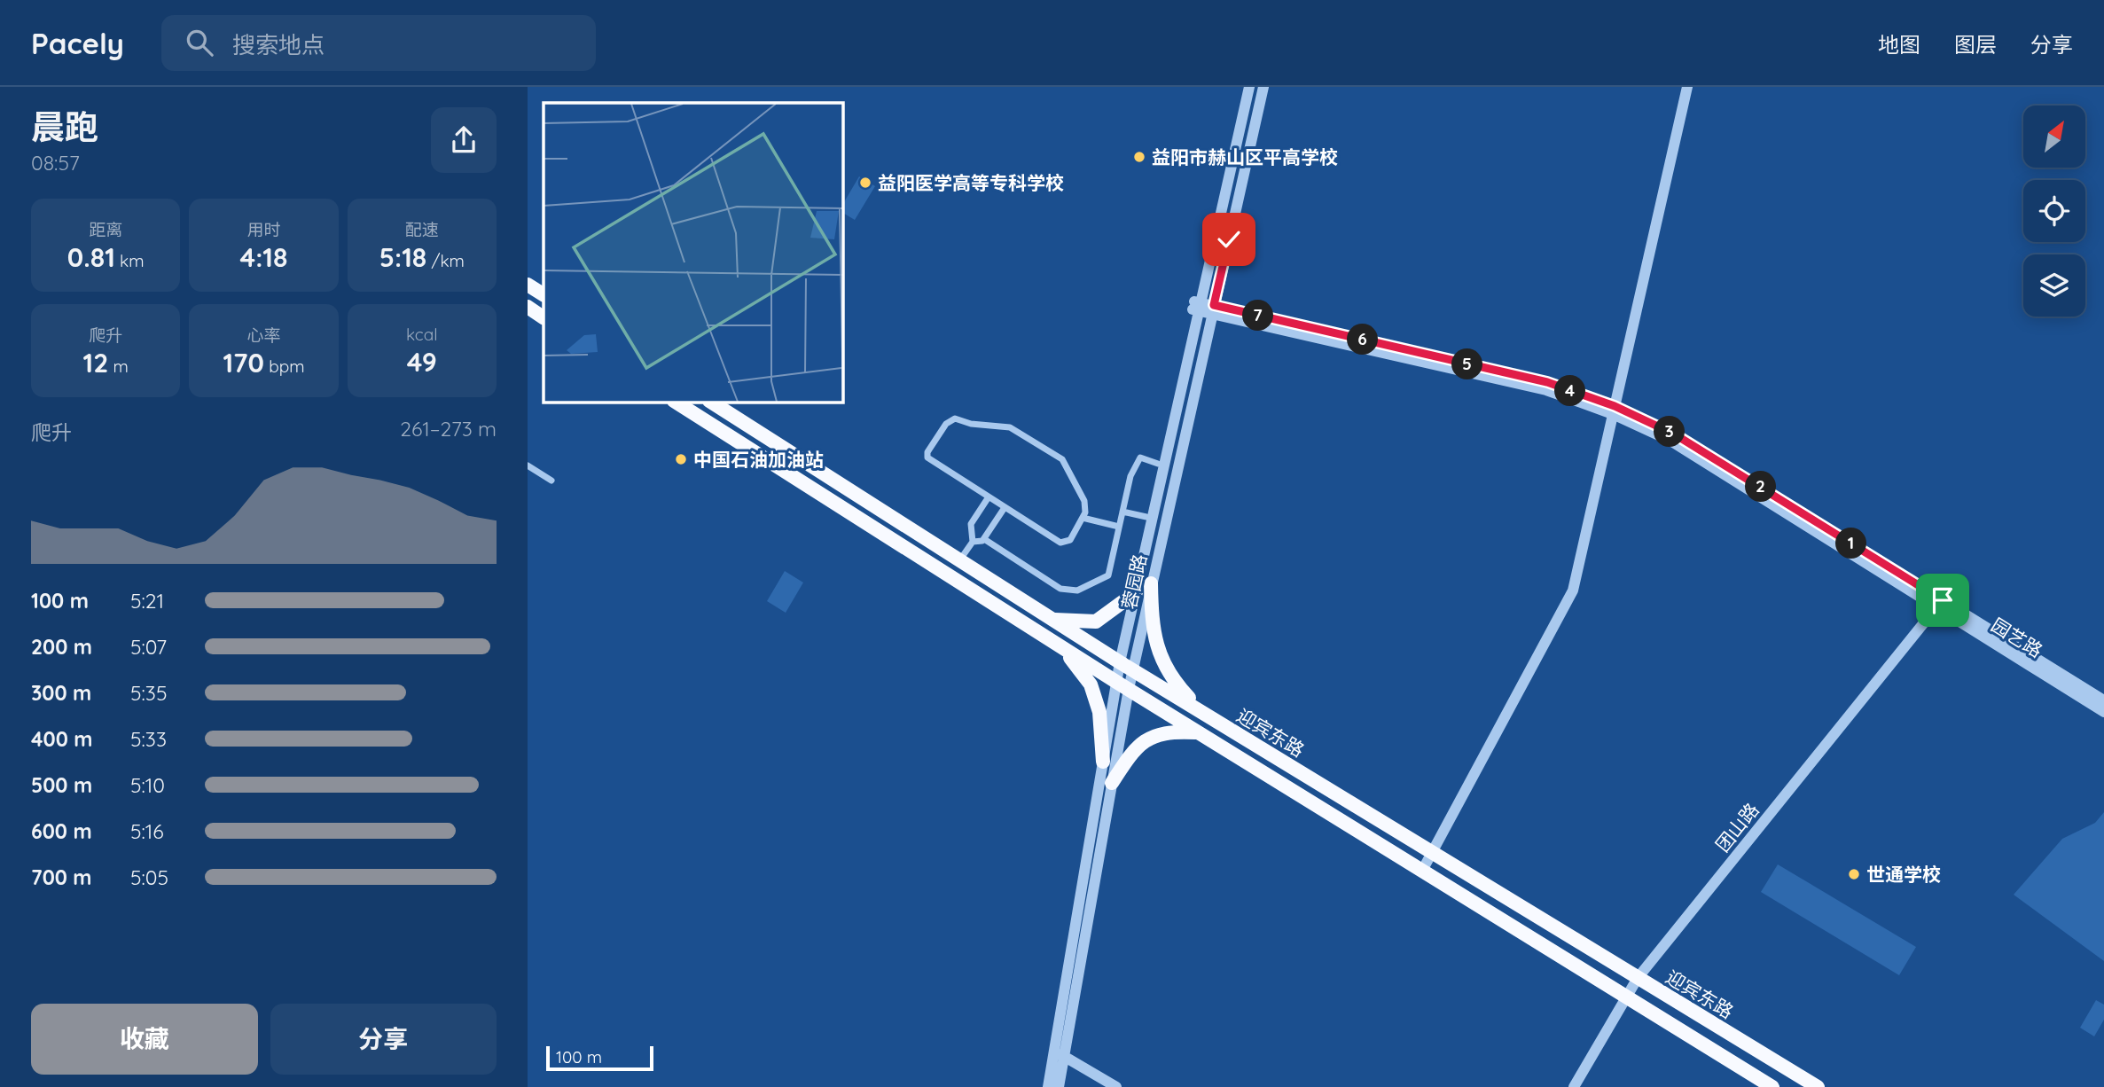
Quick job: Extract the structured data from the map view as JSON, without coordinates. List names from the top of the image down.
{
  "streets": {
    "highway": ["迎宾东路"],
    "street": ["蓉园路", "园艺路", "团山路"]
  },
  "crossings": [
    ["蓉园路", "园艺路"],
    ["蓉园路", "迎宾东路"],
    ["园艺路", "团山路"],
    ["迎宾东路", "团山路"]
  ],
  "places": [
    "益阳市赫山区平高学校",
    "益阳医学高等专科学校",
    "中国石油加油站",
    "世通学校"
  ],
  "scale_bar": "100 m",
  "north": "top right",
  "page": {
    "header": "Pacely",
    "search": "搜索地点",
    "nav": ["地图", "图层", "分享"],
    "heading": ["晨跑", "08:57"],
    "stats": [
      ["距离", "0.81 km"],
      ["用时", "4:18"],
      ["配速", "5:18 /km"],
      ["爬升", "12 m"],
      ["心率", "170 bpm"],
      ["kcal", "49"]
    ],
    "pins": [
      "7",
      "6",
      "5",
      "4",
      "3",
      "2",
      "1"
    ],
    "chart": ["爬升", "261–273 m"],
    "list": [
      {
        "name": "100 m",
        "note": "5:21"
      },
      {
        "name": "200 m",
        "note": "5:07"
      },
      {
        "name": "300 m",
        "note": "5:35"
      },
      {
        "name": "400 m",
        "note": "5:33"
      },
      {
        "name": "500 m",
        "note": "5:10"
      },
      {
        "name": "600 m",
        "note": "5:16"
      },
      {
        "name": "700 m",
        "note": "5:05"
      }
    ],
    "buttons": ["收藏", "分享"],
    "scale": "100 m"
  }
}
